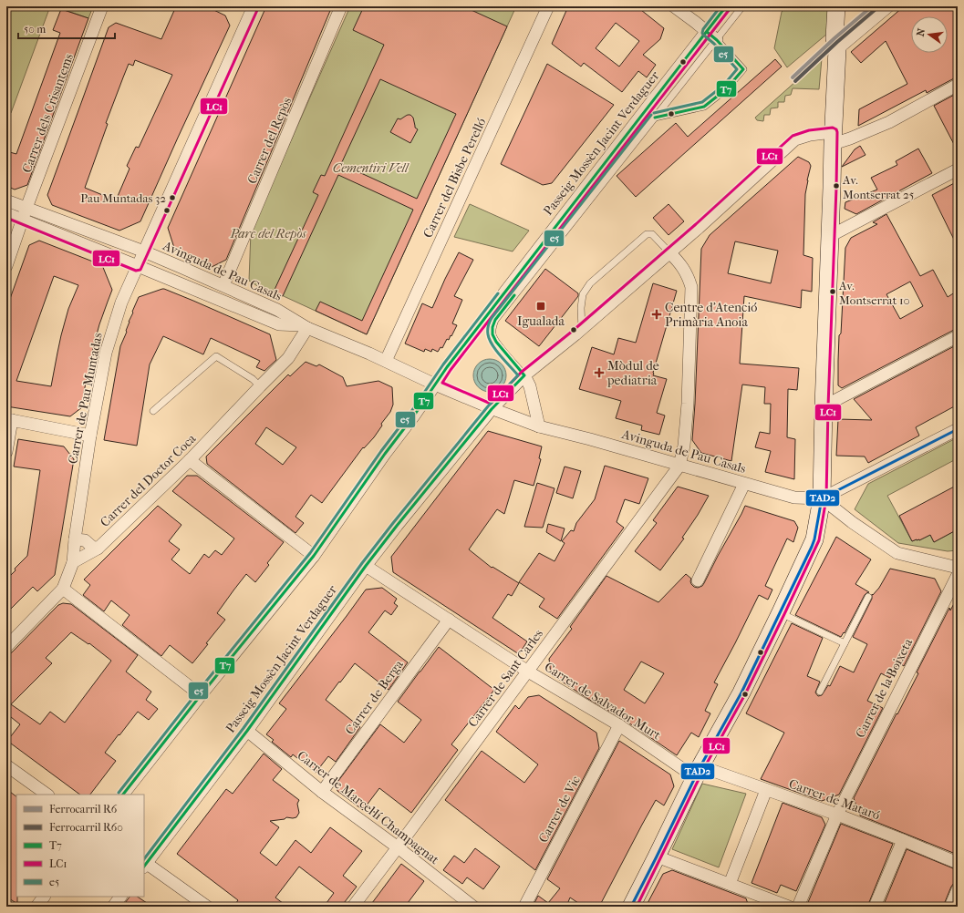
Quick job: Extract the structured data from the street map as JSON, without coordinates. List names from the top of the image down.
{
  "streets": {
    "street": [
      "Carrer dels Crisantems",
      "Carrer del Repòs",
      "Passeig Mossèn Jacint Verdaguer",
      "Carrer del Bisbe Perelló",
      "Avinguda de Pau Casals",
      "Carrer de Pau Muntadas",
      "Carrer del Doctor Coca",
      "Carrer de Sant Carles",
      "Carrer de la Boixeta",
      "Carrer de Berga",
      "Carrer de Salvador Murt",
      "Carrer de Mataró",
      "Carrer de Marcel·lí Champagnat",
      "Carrer de Vic"
    ]
  },
  "crossings": [
    ["Carrer dels Crisantems", "Avinguda de Pau Casals"],
    ["Carrer del Repòs", "Avinguda de Pau Casals"],
    ["Passeig Mossèn Jacint Verdaguer", "Avinguda de Pau Casals"],
    ["Passeig Mossèn Jacint Verdaguer", "Carrer de Salvador Murt"],
    ["Passeig Mossèn Jacint Verdaguer", "Carrer de Marcel·lí Champagnat"],
    ["Carrer del Bisbe Perelló", "Avinguda de Pau Casals"],
    ["Avinguda de Pau Casals", "Carrer de Pau Muntadas"],
    ["Avinguda de Pau Casals", "Carrer del Doctor Coca"],
    ["Avinguda de Pau Casals", "Carrer de Sant Carles"],
    ["Carrer de Pau Muntadas", "Carrer del Doctor Coca"],
    ["Carrer de Sant Carles", "Carrer de Salvador Murt"],
    ["Carrer de Sant Carles", "Carrer de Marcel·lí Champagnat"],
    ["Carrer de la Boixeta", "Carrer de Mataró"],
    ["Carrer de Berga", "Carrer de Salvador Murt"],
    ["Carrer de Berga", "Carrer de Marcel·lí Champagnat"],
    ["Carrer de Salvador Murt", "Carrer de Mataró"],
    ["Carrer de Salvador Murt", "Carrer de Vic"]
  ],
  "parks": ["Cementiri Vell", "Parc del Repòs"],
  "places": {
    "other": ["Av. Montserrat 25", "Pau Muntadas 32", "Av. Montserrat 10"],
    "transit": ["Igualada"],
    "health": ["Centre d'Atenció Primària Anoia", "Mòdul de pediatria"]
  },
  "lines": [
    "rail line R6",
    "transit line T7",
    "transit line e5",
    "transit line LC1",
    "rail line R60",
    "transit line TAD2"
  ],
  "legend": [
    "Ferrocarril R6",
    "Ferrocarril R60",
    "T7",
    "LC1",
    "e5"
  ],
  "scale_bar": "50 m",
  "north": "left"
}
